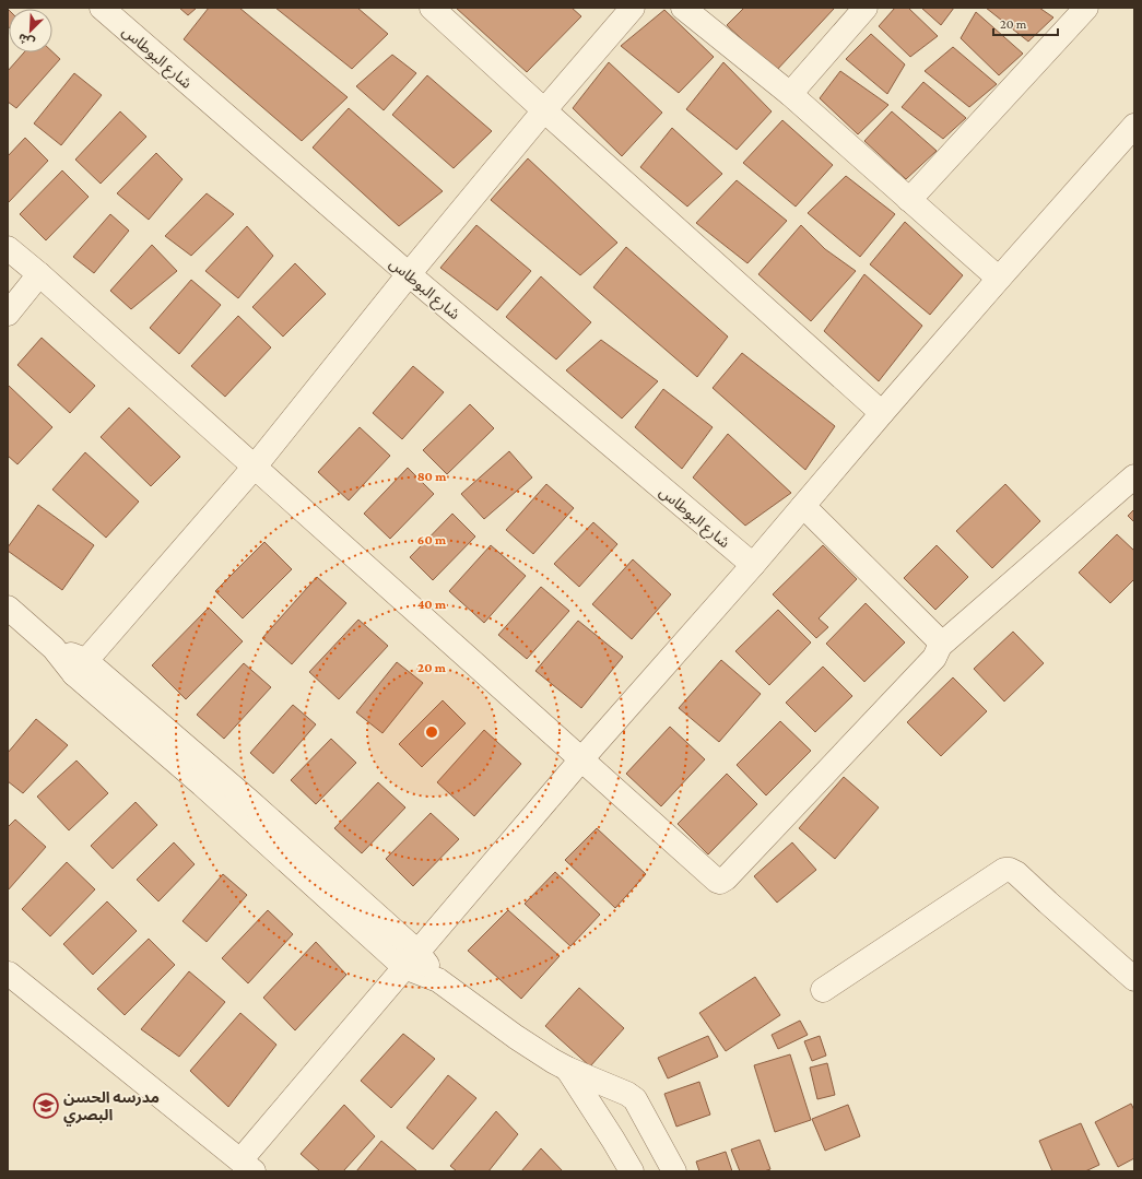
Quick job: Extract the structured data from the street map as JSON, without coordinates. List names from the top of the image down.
{
  "streets": {
    "street": ["شارع البوطاس"]
  },
  "places": {
    "school or university": ["مدرسه الحسن البصري"]
  },
  "scale_bar": "20 m",
  "north": "bottom left",
  "rings": [
    "80 m",
    "60 m",
    "40 m",
    "20 m"
  ]
}
